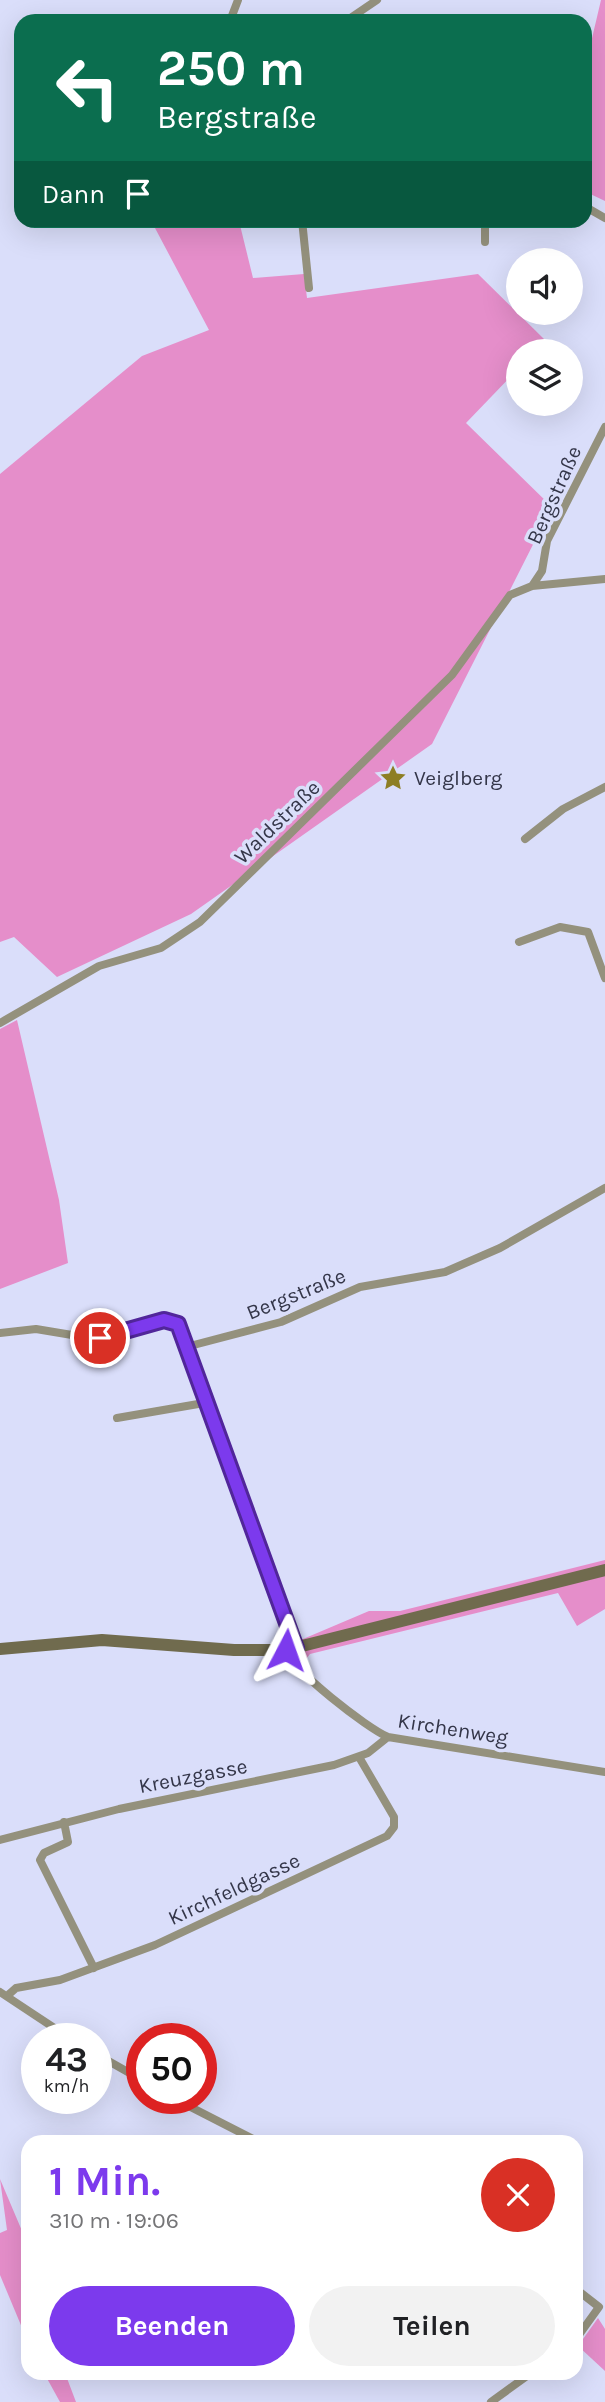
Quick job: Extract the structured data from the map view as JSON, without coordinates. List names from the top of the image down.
{
  "streets": {
    "street": [
      "Bergstraße",
      "Waldstraße",
      "Kirchenweg",
      "Kreuzgasse",
      "Kirchfeldgasse"
    ]
  },
  "crossings": [
    ["Bergstraße", "Waldstraße"],
    ["Kirchenweg", "Kreuzgasse"],
    ["Kreuzgasse", "Kirchfeldgasse"]
  ],
  "places": {
    "place": ["Veiglberg"]
  },
  "page": {
    "turn": ["250 m", "Bergstraße"],
    "then": "Dann",
    "speed": "43 km/h",
    "limit": "50",
    "heading": ["1 Min.", "310 m · 19:06"],
    "buttons": ["Beenden", "Teilen"]
  }
}
